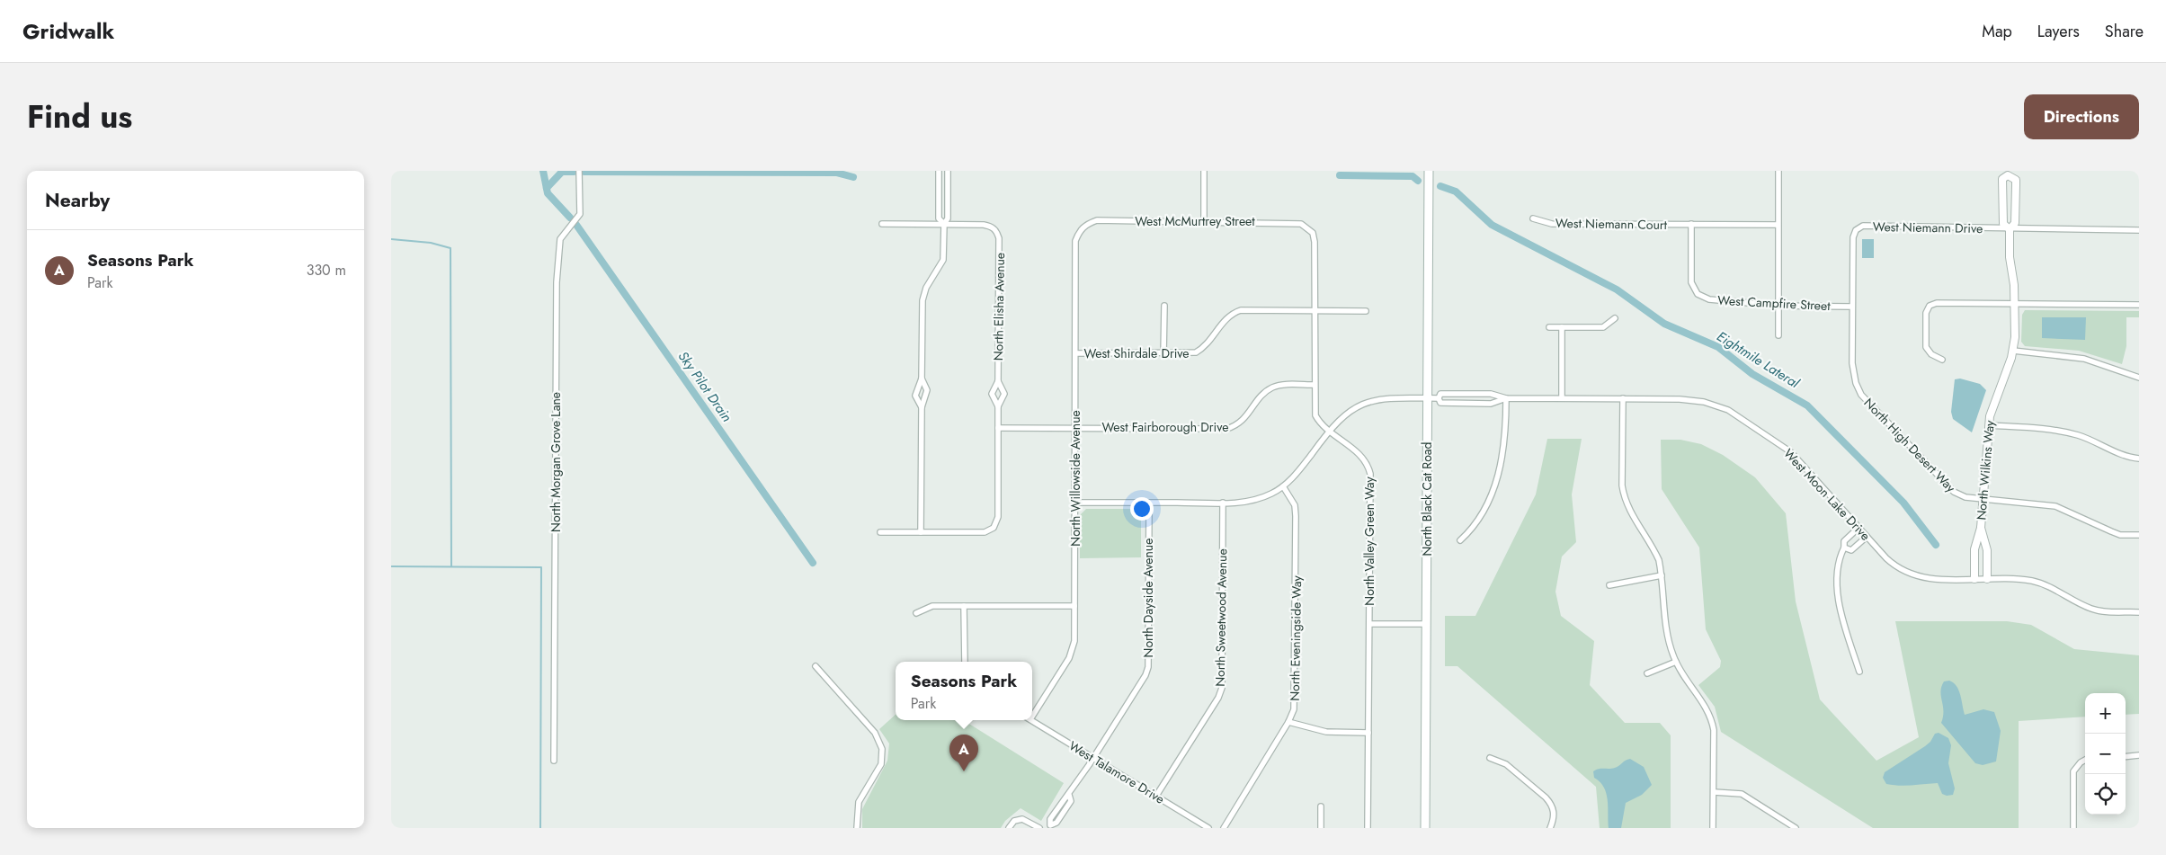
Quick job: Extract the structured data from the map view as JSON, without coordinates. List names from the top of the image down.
{
  "streets": {
    "main road": ["North Black Cat Road"],
    "street": [
      "West McMurtrey Street",
      "West Niemann Court",
      "West Niemann Drive",
      "West Campfire Street",
      "North Elisha Avenue",
      "West Shirdale Drive",
      "West Fairborough Drive",
      "North High Desert Way",
      "North Morgan Grove Lane",
      "North Wilkins Way",
      "North Willowside Avenue",
      "West Moon Lake Drive",
      "North Valley Green Way",
      "North Dayside Avenue",
      "North Sweetwood Avenue",
      "North Eveningside Way",
      "West Talamore Drive"
    ]
  },
  "crossings": [
    ["West McMurtrey Street", "North Willowside Avenue"],
    ["West McMurtrey Street", "North Valley Green Way"],
    ["West Niemann Court", "West Campfire Street"],
    ["West Niemann Drive", "North High Desert Way"],
    ["West Niemann Drive", "North Wilkins Way"],
    ["West Campfire Street", "North High Desert Way"],
    ["North Elisha Avenue", "West Fairborough Drive"],
    ["West Shirdale Drive", "North Willowside Avenue"],
    ["West Shirdale Drive", "North Valley Green Way"],
    ["West Fairborough Drive", "North Willowside Avenue"],
    ["West Fairborough Drive", "North Valley Green Way"],
    ["North High Desert Way", "North Wilkins Way"],
    ["North Wilkins Way", "West Moon Lake Drive"],
    ["North Dayside Avenue", "West Talamore Drive"],
    ["North Sweetwood Avenue", "West Talamore Drive"]
  ],
  "water": ["Eightmile Lateral", "Sky Pilot Drain"],
  "page": {
    "header": "Gridwalk",
    "nav": ["Map", "Layers", "Share"],
    "title": "Find us",
    "buttons": "Directions",
    "heading": "Nearby",
    "list": [
      {
        "mark": "A",
        "name": "Seasons Park",
        "note": "Park",
        "value": "330 m"
      }
    ],
    "popup": ["Seasons Park", "Park"],
    "map_buttons": ["+", "−"],
    "pins": "A"
  }
}
